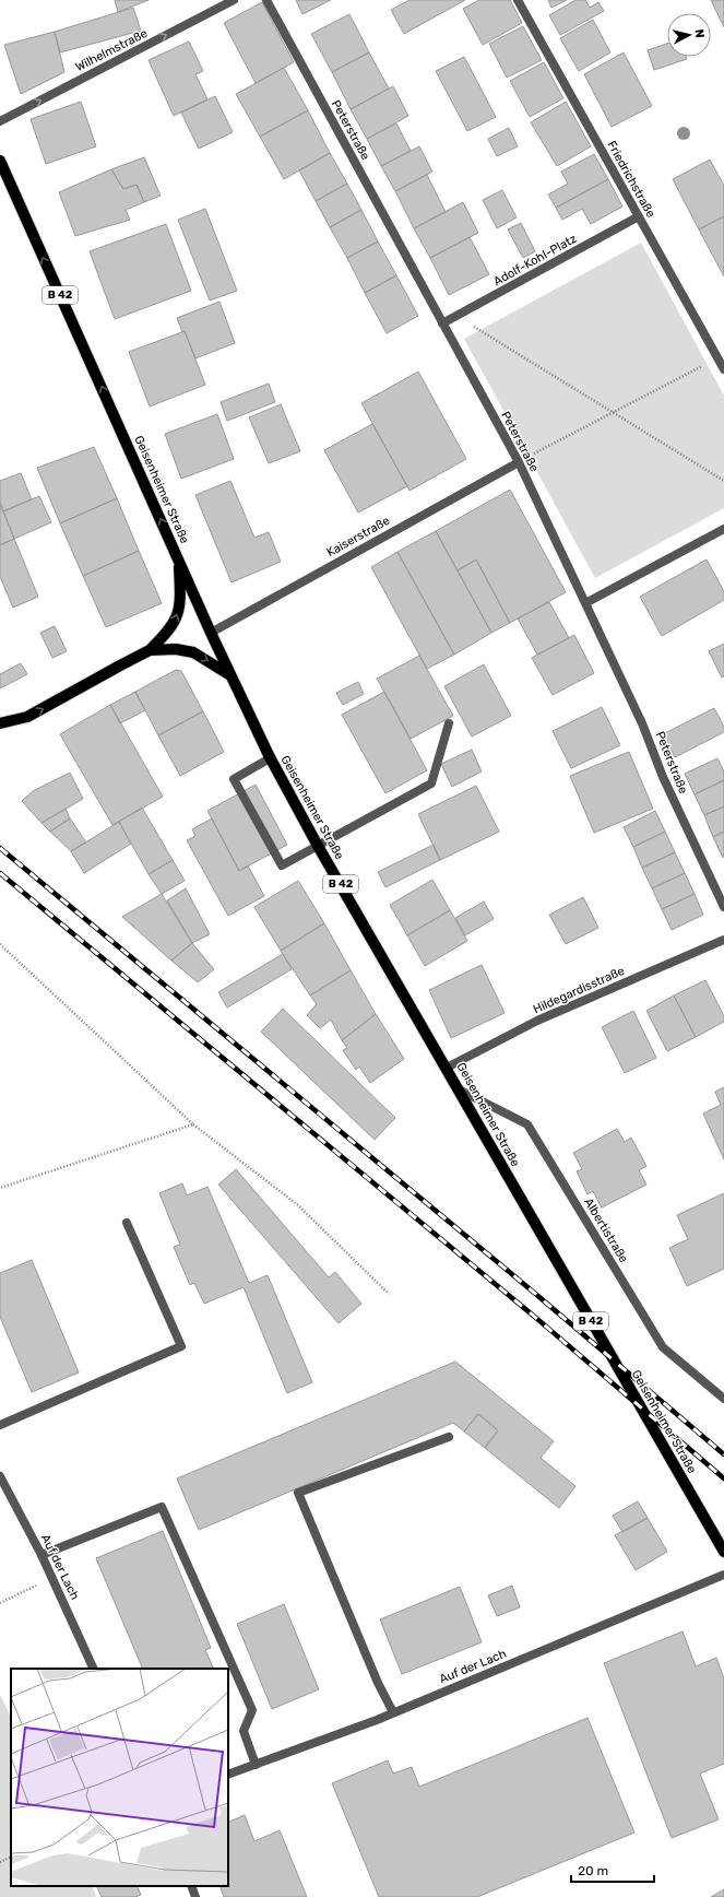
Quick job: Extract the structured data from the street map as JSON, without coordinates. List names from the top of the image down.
{
  "streets": {
    "main road": ["B 42", "Geisenheimer Straße"],
    "street": [
      "Wilhelmstraße",
      "Peterstraße",
      "Friedrichstraße",
      "Adolf-Kohl-Platz",
      "Kaiserstraße",
      "Hildegardisstraße",
      "Albertistraße",
      "Auf der Lach"
    ]
  },
  "crossings": [
    ["Peterstraße", "Adolf-Kohl-Platz"],
    ["Peterstraße", "Kaiserstraße"],
    ["Friedrichstraße", "Adolf-Kohl-Platz"],
    ["B 42", "Geisenheimer Straße"],
    ["Geisenheimer Straße", "Kaiserstraße"],
    ["Geisenheimer Straße", "Hildegardisstraße"],
    ["Geisenheimer Straße", "Albertistraße"]
  ],
  "one_way": ["Wilhelmstraße"],
  "scale_bar": "20 m",
  "north": "right"
}
